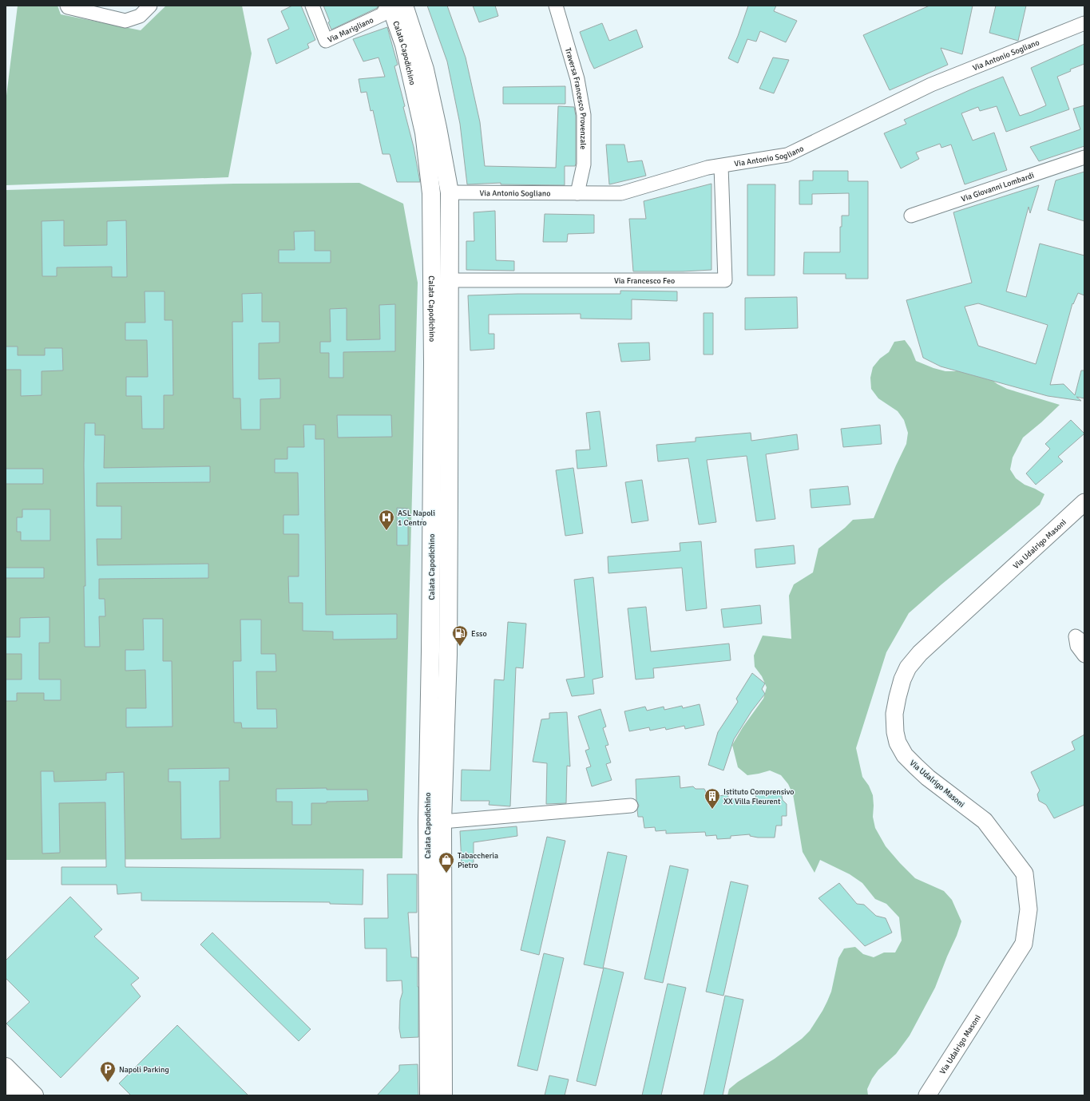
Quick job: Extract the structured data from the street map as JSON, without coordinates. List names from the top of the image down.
{
  "streets": {
    "main road": ["Calata Capodichino", "Via Antonio Sogliano"],
    "street": [
      "Via Marigliano",
      "Traversa Francesco Provenzale",
      "Via Giovanni Lombardi",
      "Via Francesco Feo",
      "Via Udalrigo Masoni"
    ]
  },
  "crossings": [
    ["Calata Capodichino", "Via Antonio Sogliano"],
    ["Calata Capodichino", "Via Francesco Feo"],
    ["Via Antonio Sogliano", "Traversa Francesco Provenzale"],
    ["Via Antonio Sogliano", "Via Francesco Feo"]
  ],
  "places": {
    "hospital": ["ASL Napoli 1 Centro"],
    "fuel station": ["Esso"],
    "building": ["Istituto Comprensivo XX Villa Fleurent"],
    "shop": ["Tabaccheria Pietro"],
    "parking": ["Napoli Parking"]
  }
}
